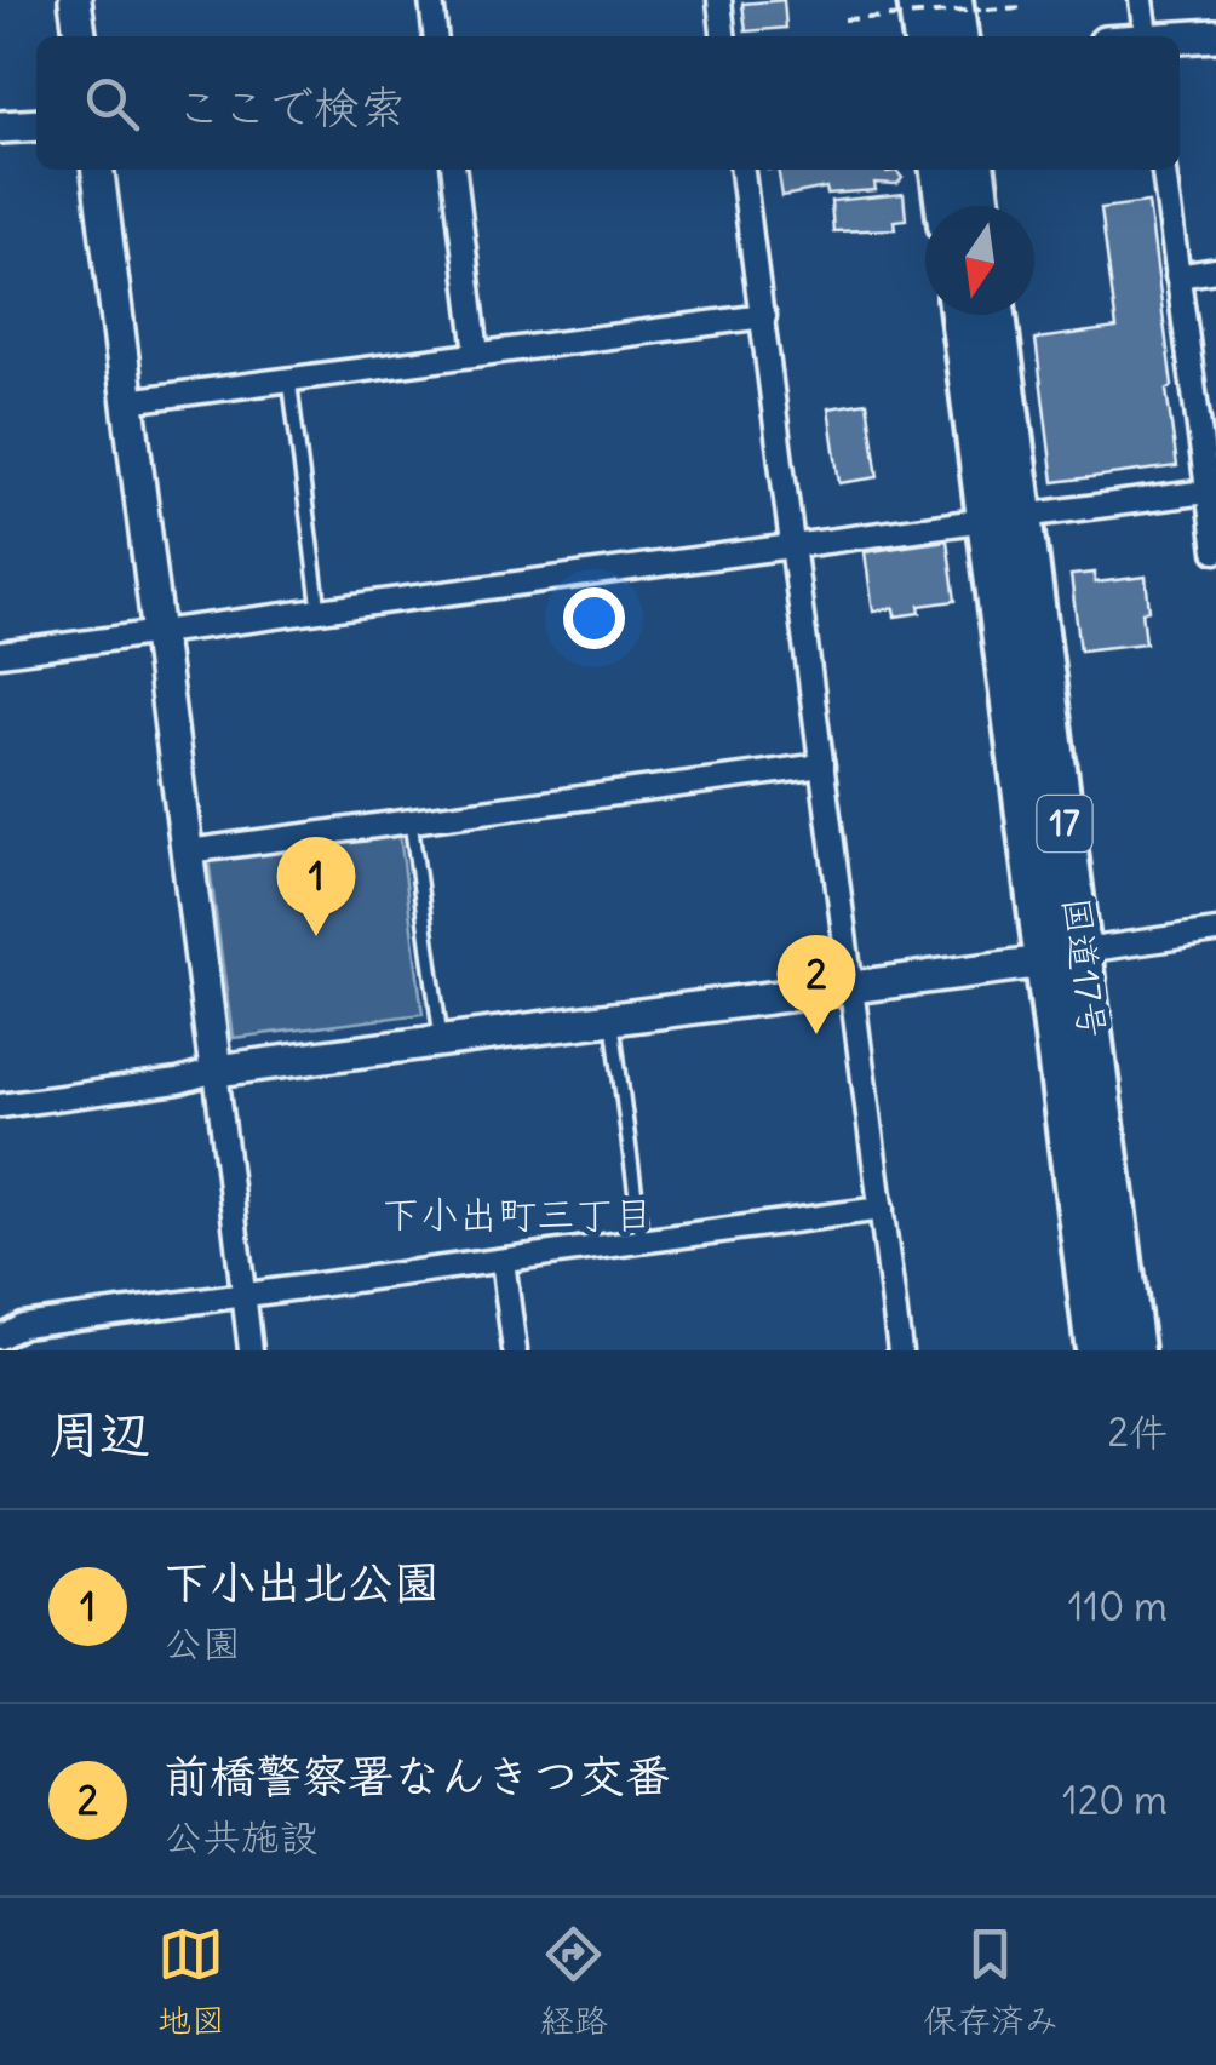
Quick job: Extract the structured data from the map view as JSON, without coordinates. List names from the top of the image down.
{
  "streets": {
    "highway": ["17", "国道17号"]
  },
  "districts": ["下小出町三丁目"],
  "north": "bottom",
  "page": {
    "search": "ここで検索",
    "pins": ["1", "2"],
    "heading": ["周辺", "2件"],
    "list": [
      {
        "mark": "1",
        "name": "下小出北公園",
        "note": "公園",
        "value": "110 m"
      },
      {
        "mark": "2",
        "name": "前橋警察署なんきつ交番",
        "note": "公共施設",
        "value": "120 m"
      }
    ],
    "nav": ["地図", "経路", "保存済み"]
  }
}
